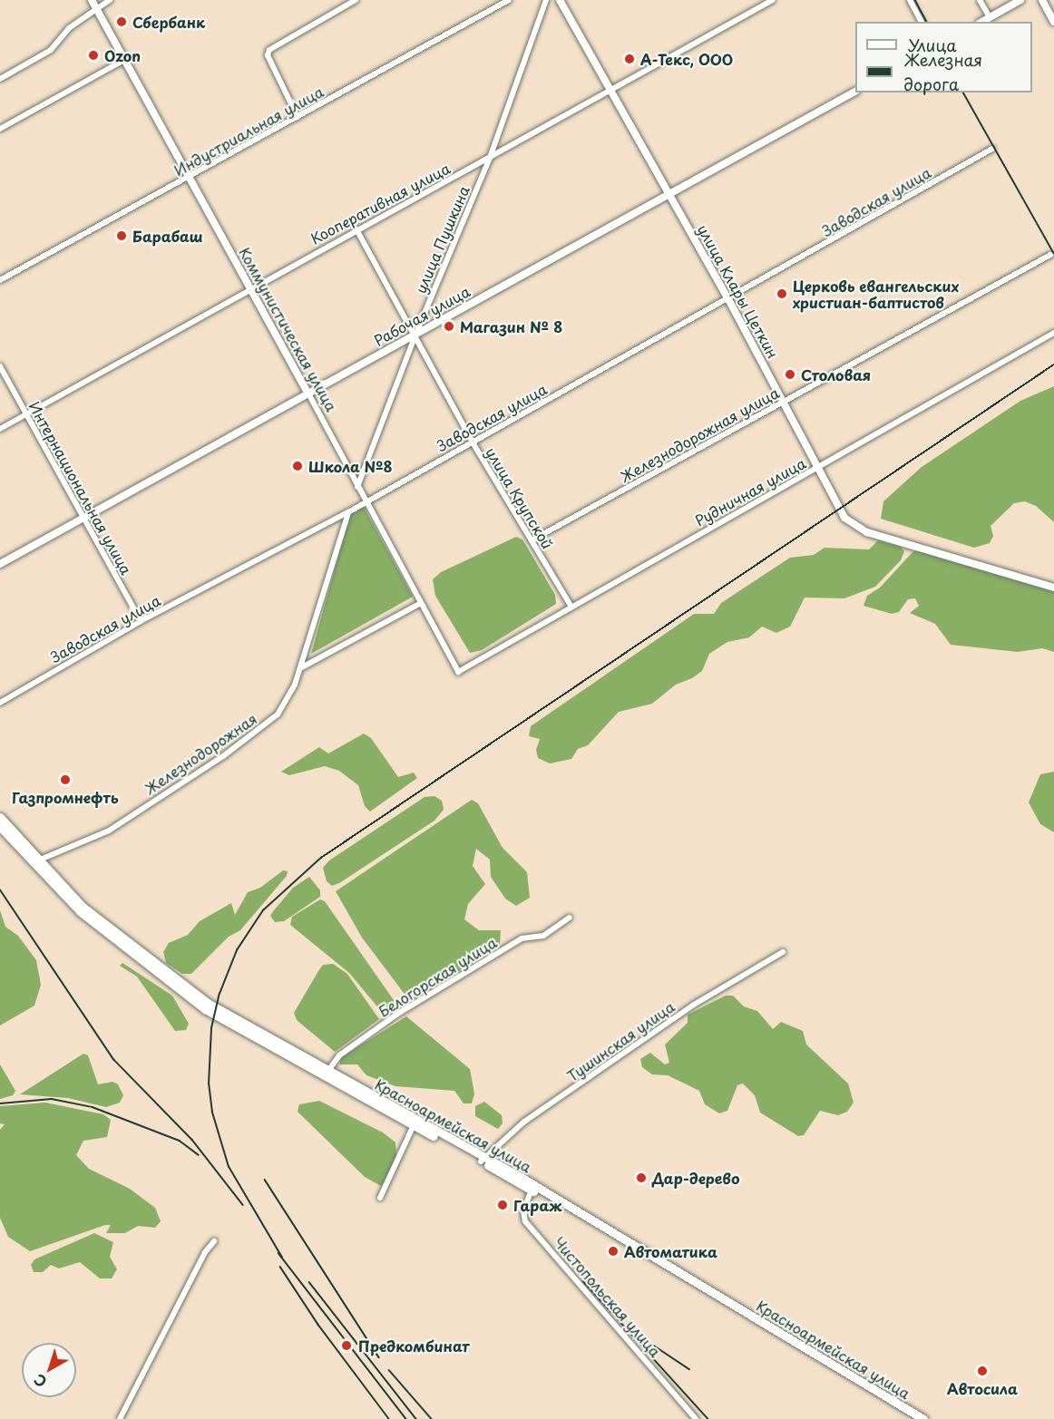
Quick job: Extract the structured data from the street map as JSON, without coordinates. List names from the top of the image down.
{
  "streets": {
    "main road": ["Красноармейская улица"],
    "street": [
      "Индустриальная улица",
      "Заводская улица",
      "Кооперативная улица",
      "улица Пушкина",
      "улица Клары Цеткин",
      "Рабочая улица",
      "Коммунистическая улица",
      "Железнодорожная улица",
      "Интернациональная улица",
      "Рудничная улица",
      "улица Крупской",
      "Железнодорожная",
      "Белогорская улица",
      "Тушинская улица",
      "Чистопольская улица"
    ]
  },
  "crossings": [
    ["Индустриальная улица", "Коммунистическая улица"],
    ["Заводская улица", "улица Клары Цеткин"],
    ["Заводская улица", "Коммунистическая улица"],
    ["Заводская улица", "Интернациональная улица"],
    ["Заводская улица", "улица Крупской"],
    ["Заводская улица", "Железнодорожная"],
    ["Кооперативная улица", "улица Пушкина"],
    ["Кооперативная улица", "улица Клары Цеткин"],
    ["Кооперативная улица", "Коммунистическая улица"],
    ["Кооперативная улица", "Интернациональная улица"],
    ["Кооперативная улица", "улица Крупской"],
    ["улица Пушкина", "Рабочая улица"],
    ["улица Пушкина", "Коммунистическая улица"],
    ["улица Пушкина", "улица Крупской"],
    ["улица Клары Цеткин", "Рабочая улица"],
    ["улица Клары Цеткин", "Железнодорожная улица"],
    ["улица Клары Цеткин", "Рудничная улица"],
    ["Рабочая улица", "Коммунистическая улица"],
    ["Рабочая улица", "Интернациональная улица"],
    ["Рабочая улица", "улица Крупской"],
    ["Коммунистическая улица", "Рудничная улица"],
    ["Железнодорожная улица", "улица Крупской"],
    ["Рудничная улица", "улица Крупской"],
    ["Железнодорожная", "Красноармейская улица"],
    ["Белогорская улица", "Красноармейская улица"],
    ["Тушинская улица", "Красноармейская улица"],
    ["Красноармейская улица", "Чистопольская улица"]
  ],
  "places": [
    "Сбербанк",
    "Ozon",
    "А-Текс, ООО",
    "Барабаш",
    "Церковь евангельских христиан-баптистов",
    "Магазин № 8",
    "Столовая",
    "Школа №8",
    "Газпромнефть",
    "Дар-дерево",
    "Гараж",
    "Автоматика",
    "Предкомбинат",
    "Автосила"
  ],
  "legend": ["Улица", "Железная дорога"],
  "north": "bottom left"
}
